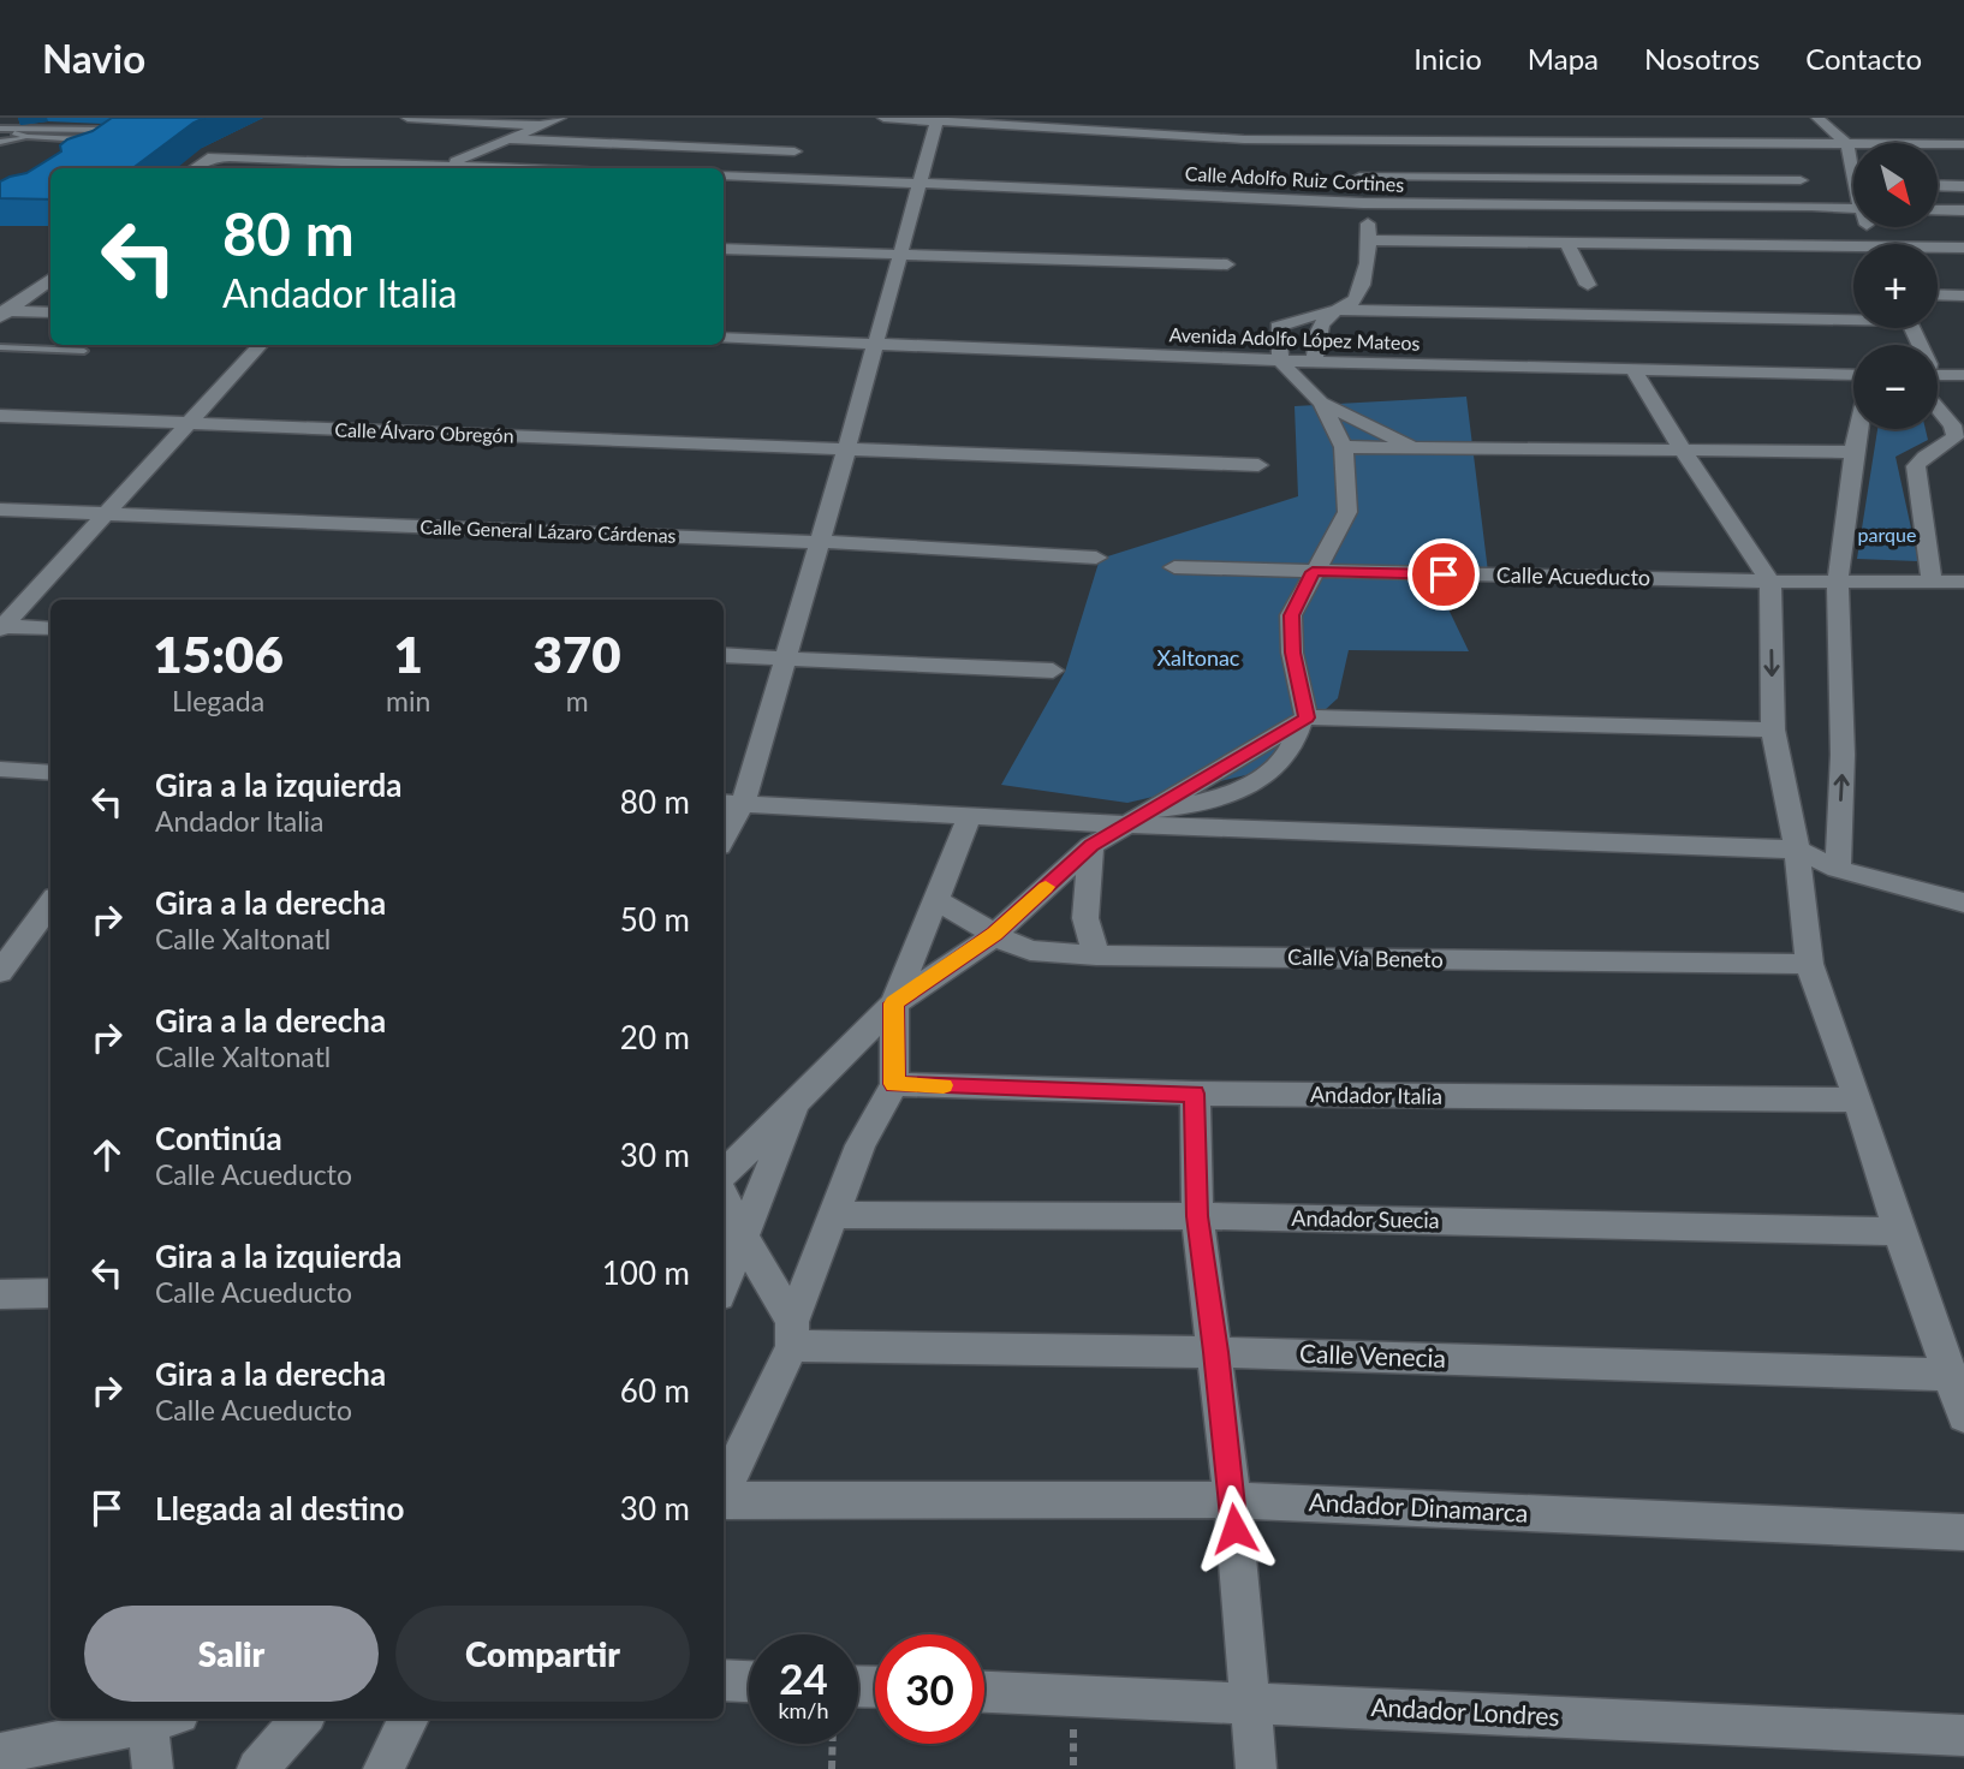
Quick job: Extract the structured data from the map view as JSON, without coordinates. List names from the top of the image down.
{
  "streets": {
    "street": [
      "Calle Adolfo Ruiz Cortines",
      "Avenida Adolfo López Mateos",
      "Calle Álvaro Obregón",
      "Calle General Lázaro Cárdenas",
      "Calle Acueducto",
      "Calle Vía Beneto",
      "Andador Italia",
      "Andador Suecia",
      "Calle Venecia",
      "Andador Dinamarca",
      "Andador Londres"
    ]
  },
  "parks": ["parque", "Xaltonac"],
  "north": "bottom right",
  "page": {
    "header": "Navio",
    "nav": [
      "Inicio",
      "Mapa",
      "Nosotros",
      "Contacto"
    ],
    "map_buttons": ["+", "−"],
    "turn": ["80 m", "Andador Italia"],
    "eta": [
      "15:06",
      "Llegada",
      "1",
      "min",
      "370",
      "m"
    ],
    "list": [
      {
        "name": "Gira a la izquierda",
        "note": "Andador Italia",
        "value": "80 m"
      },
      {
        "name": "Gira a la derecha",
        "note": "Calle Xaltonatl",
        "value": "50 m"
      },
      {
        "name": "Gira a la derecha",
        "note": "Calle Xaltonatl",
        "value": "20 m"
      },
      {
        "name": "Continúa",
        "note": "Calle Acueducto",
        "value": "30 m"
      },
      {
        "name": "Gira a la izquierda",
        "note": "Calle Acueducto",
        "value": "100 m"
      },
      {
        "name": "Gira a la derecha",
        "note": "Calle Acueducto",
        "value": "60 m"
      },
      {
        "name": "Llegada al destino",
        "value": "30 m"
      }
    ],
    "buttons": ["Salir", "Compartir"],
    "speed": "24 km/h",
    "limit": "30"
  }
}
